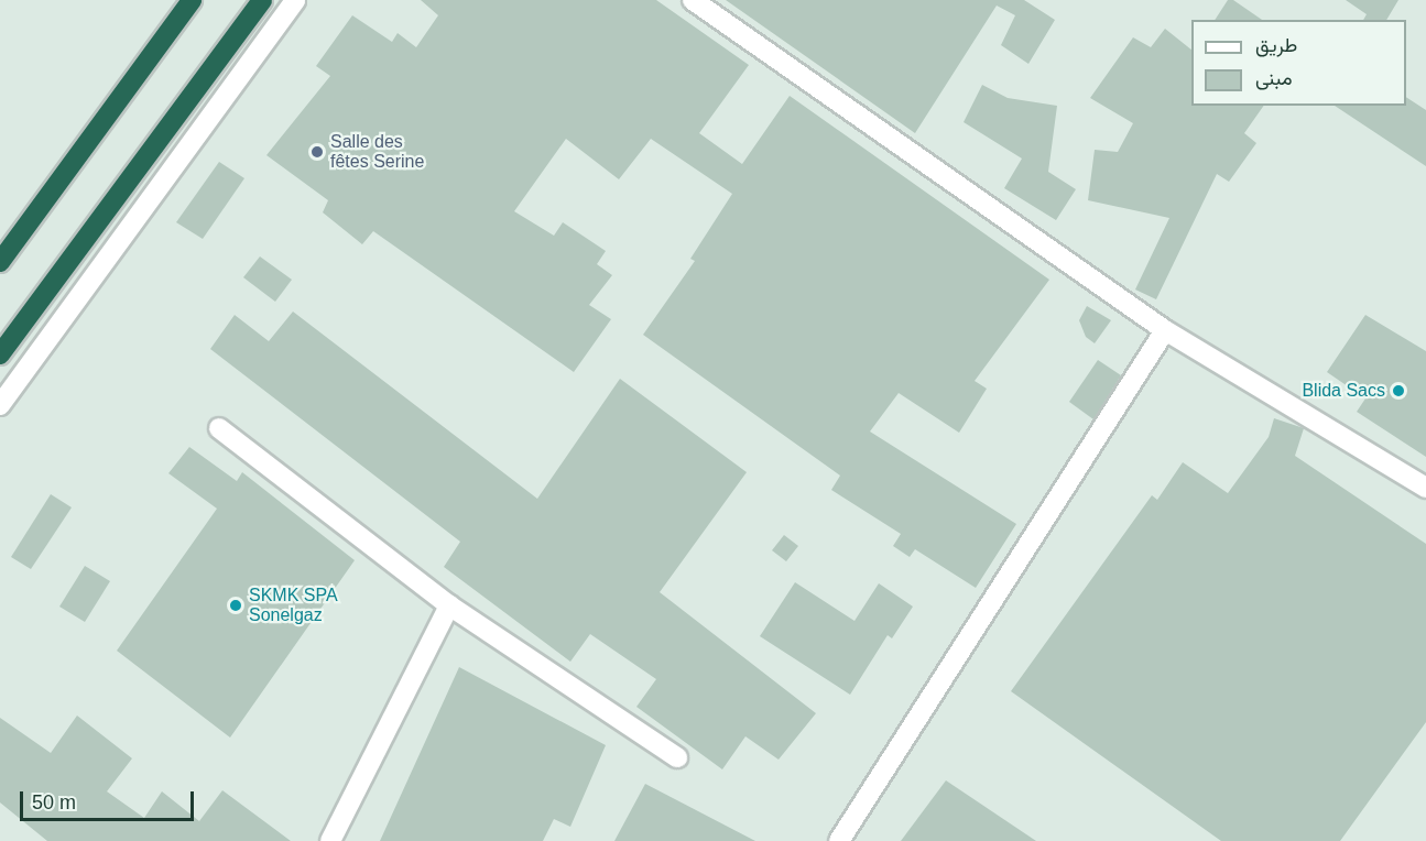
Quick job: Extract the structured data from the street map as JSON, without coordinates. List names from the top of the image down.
{
  "places": ["Salle des fêtes Serine", "Blida Sacs", "SKMK SPA Sonelgaz"],
  "legend": ["طريق", "مبنى"],
  "scale_bar": "50 m"
}
